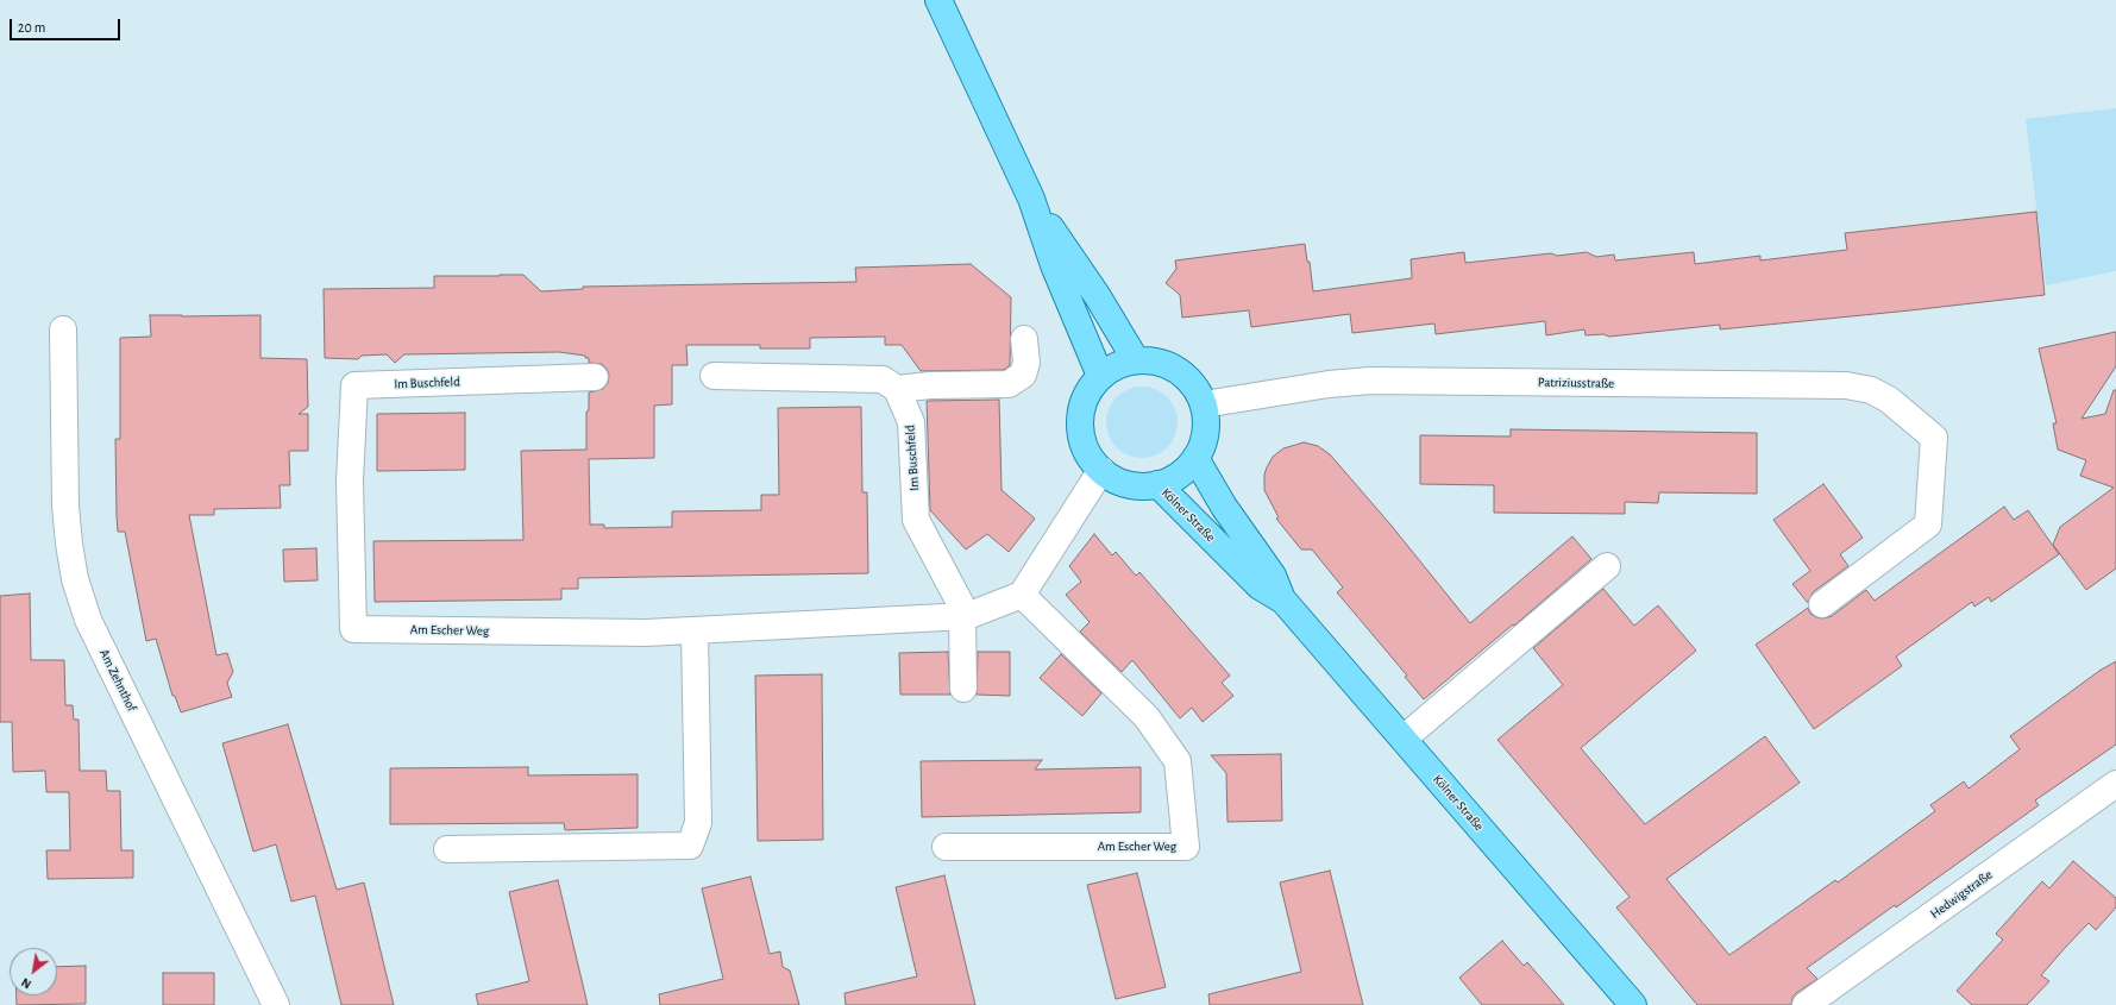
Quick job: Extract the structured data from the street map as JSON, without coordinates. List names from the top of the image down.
{
  "streets": {
    "main road": ["Kölner Straße"],
    "street": [
      "Im Buschfeld",
      "Patriziusstraße",
      "Am Escher Weg",
      "Am Zehnthof",
      "Hedwigstraße"
    ]
  },
  "crossings": [
    ["Im Buschfeld", "Am Escher Weg"],
    ["Patriziusstraße", "Kölner Straße"]
  ],
  "scale_bar": "20 m",
  "north": "bottom left"
}
